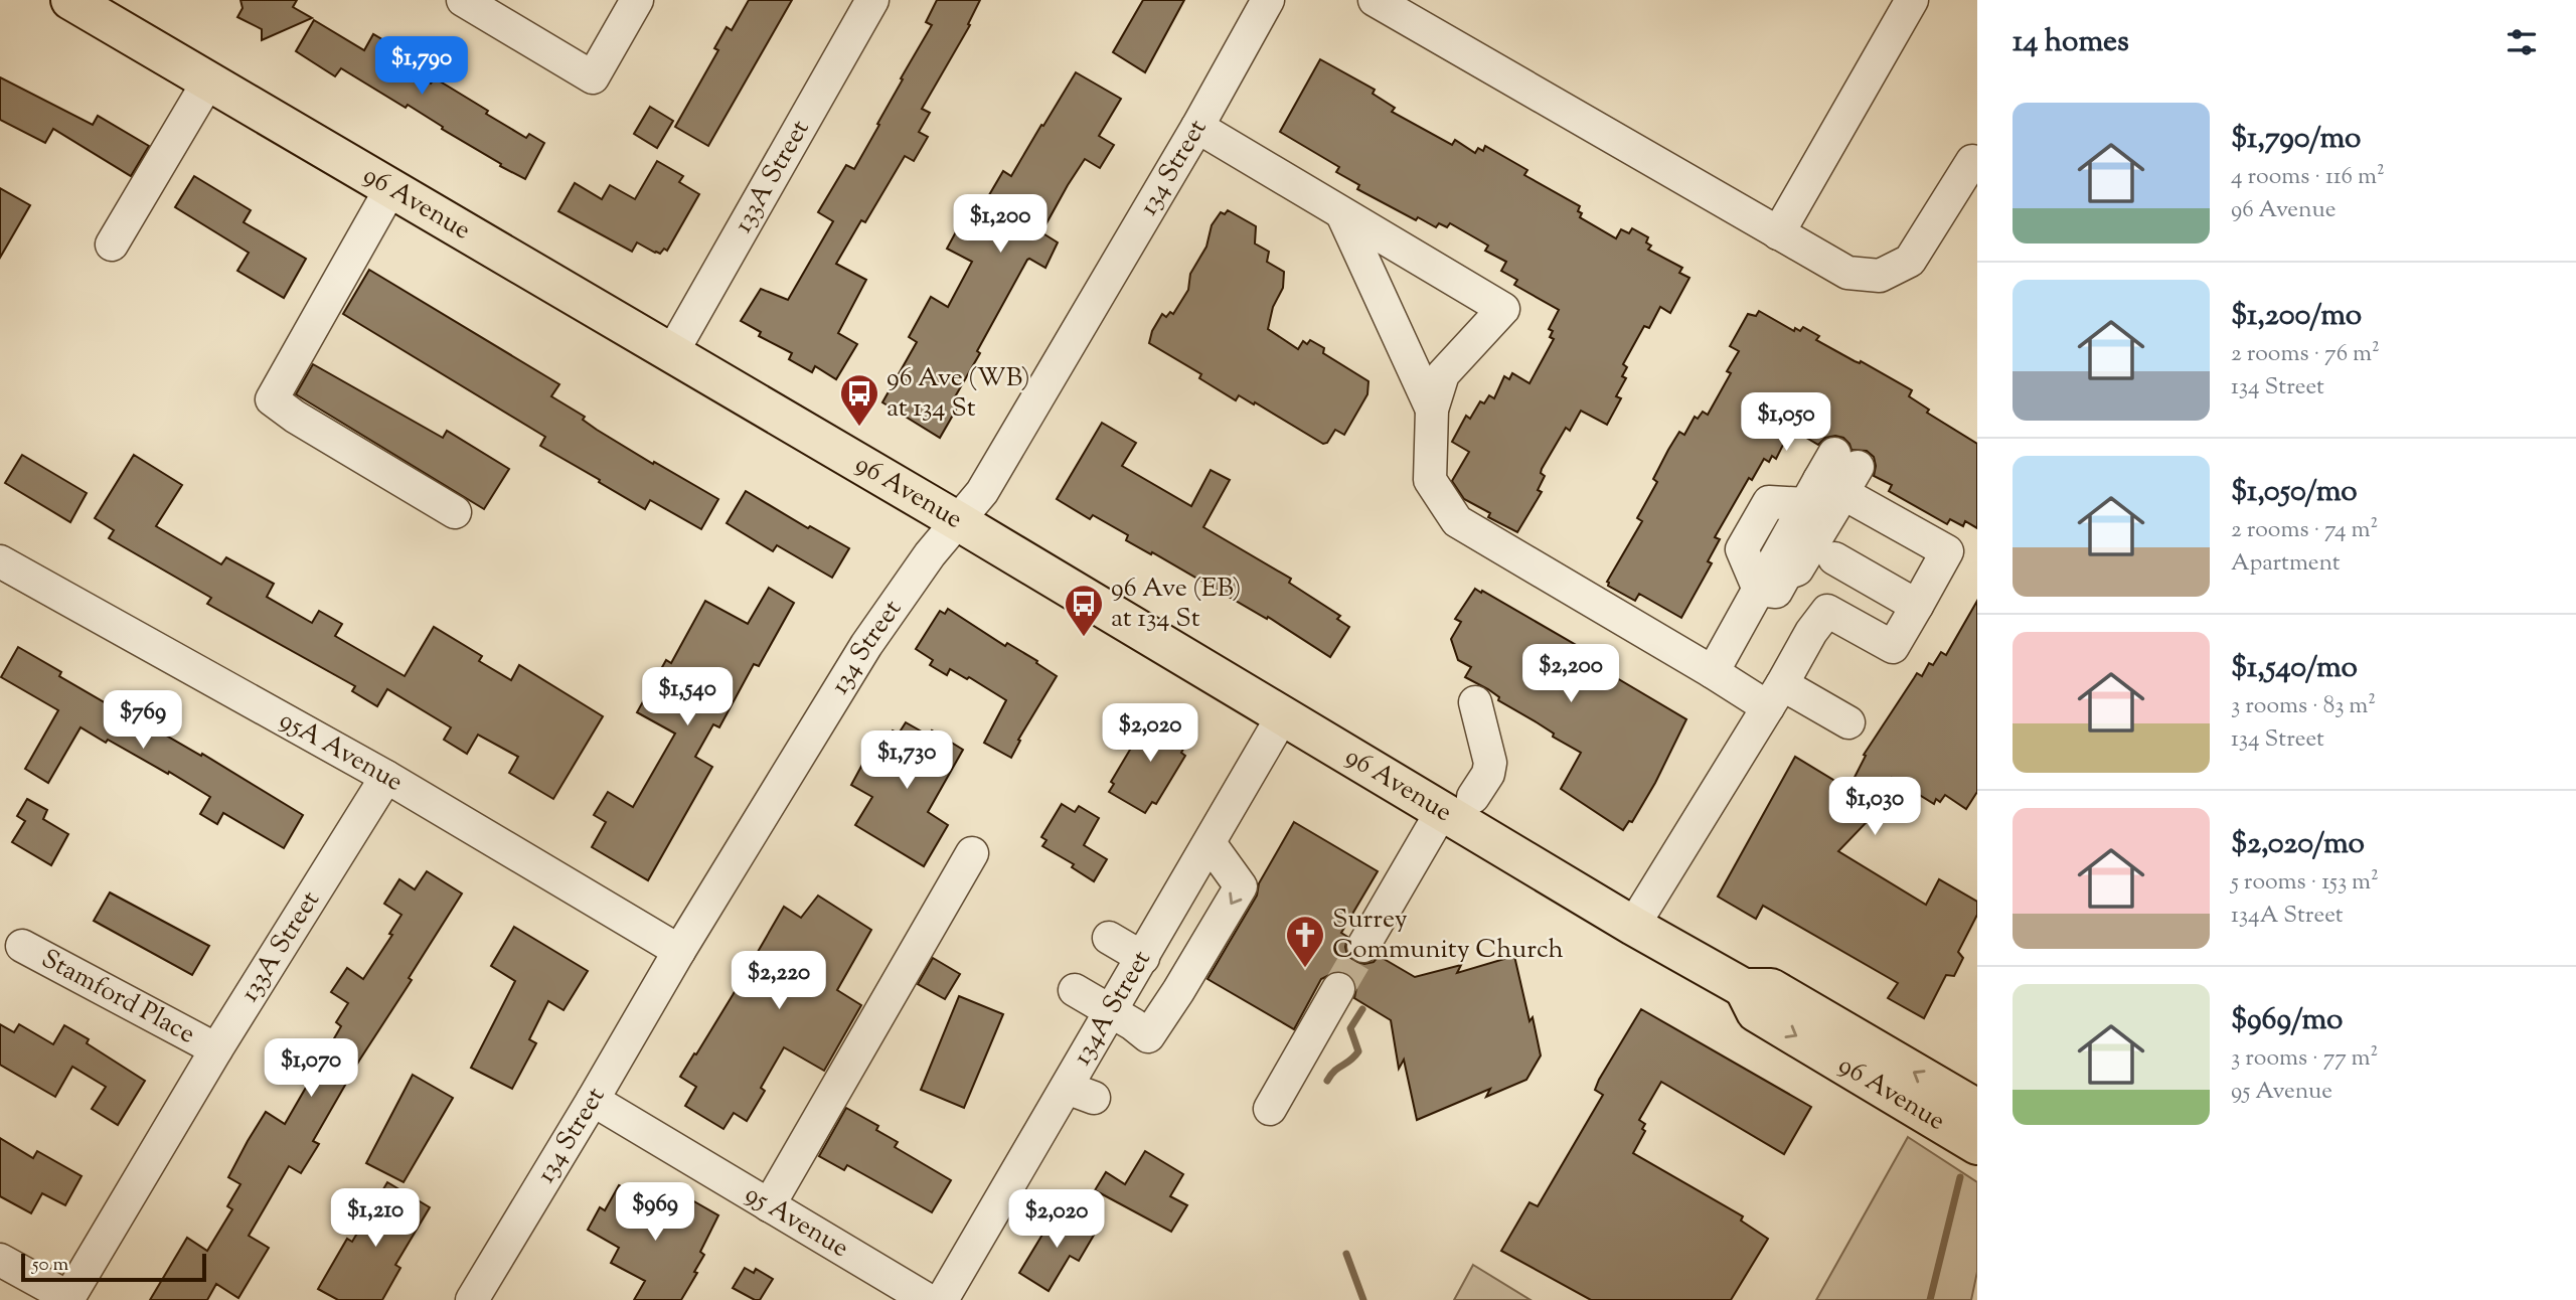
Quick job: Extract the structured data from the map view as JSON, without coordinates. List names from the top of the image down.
{
  "streets": {
    "main road": ["96 Avenue"],
    "street": [
      "134 Street",
      "133A Street",
      "95A Avenue",
      "Stamford Place",
      "134A Street",
      "95 Avenue"
    ]
  },
  "crossings": [
    ["134 Street", "96 Avenue"],
    ["134 Street", "95A Avenue"],
    ["134 Street", "95 Avenue"],
    ["133A Street", "96 Avenue"],
    ["133A Street", "95A Avenue"],
    ["133A Street", "Stamford Place"],
    ["96 Avenue", "134A Street"]
  ],
  "places": {
    "bus stop": ["96 Ave (WB) at 134 St", "96 Ave (EB) at 134 St"],
    "church": ["Surrey Community Church"]
  },
  "scale_bar": "50 m",
  "page": {
    "heading": "14 homes",
    "price": [
      "$1,790",
      "$1,200",
      "$1,050",
      "$2,200",
      "$1,540",
      "$769",
      "$2,020",
      "$1,730",
      "$1,030",
      "$2,220",
      "$1,070",
      "$969",
      "$1,210",
      "$2,020"
    ],
    "list": [
      {
        "name": "$1,790/mo",
        "note": "4 rooms · 116 m² · 96 Avenue"
      },
      {
        "name": "$1,200/mo",
        "note": "2 rooms · 76 m² · 134 Street"
      },
      {
        "name": "$1,050/mo",
        "note": "2 rooms · 74 m² · Apartment"
      },
      {
        "name": "$1,540/mo",
        "note": "3 rooms · 83 m² · 134 Street"
      },
      {
        "name": "$2,020/mo",
        "note": "5 rooms · 153 m² · 134A Street"
      },
      {
        "name": "$969/mo",
        "note": "3 rooms · 77 m² · 95 Avenue"
      }
    ],
    "scale": "50 m"
  }
}
